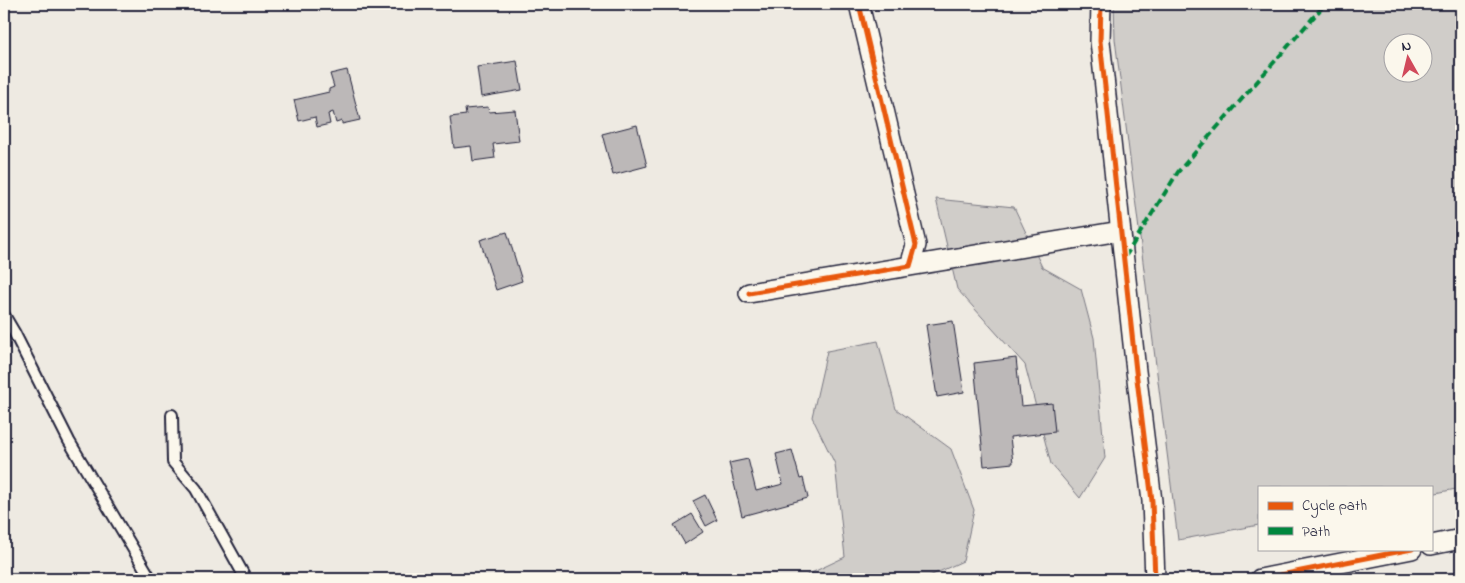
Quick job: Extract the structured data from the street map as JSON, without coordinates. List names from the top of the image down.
{
  "legend": ["Cycle path", "Path"],
  "north": "top"
}
